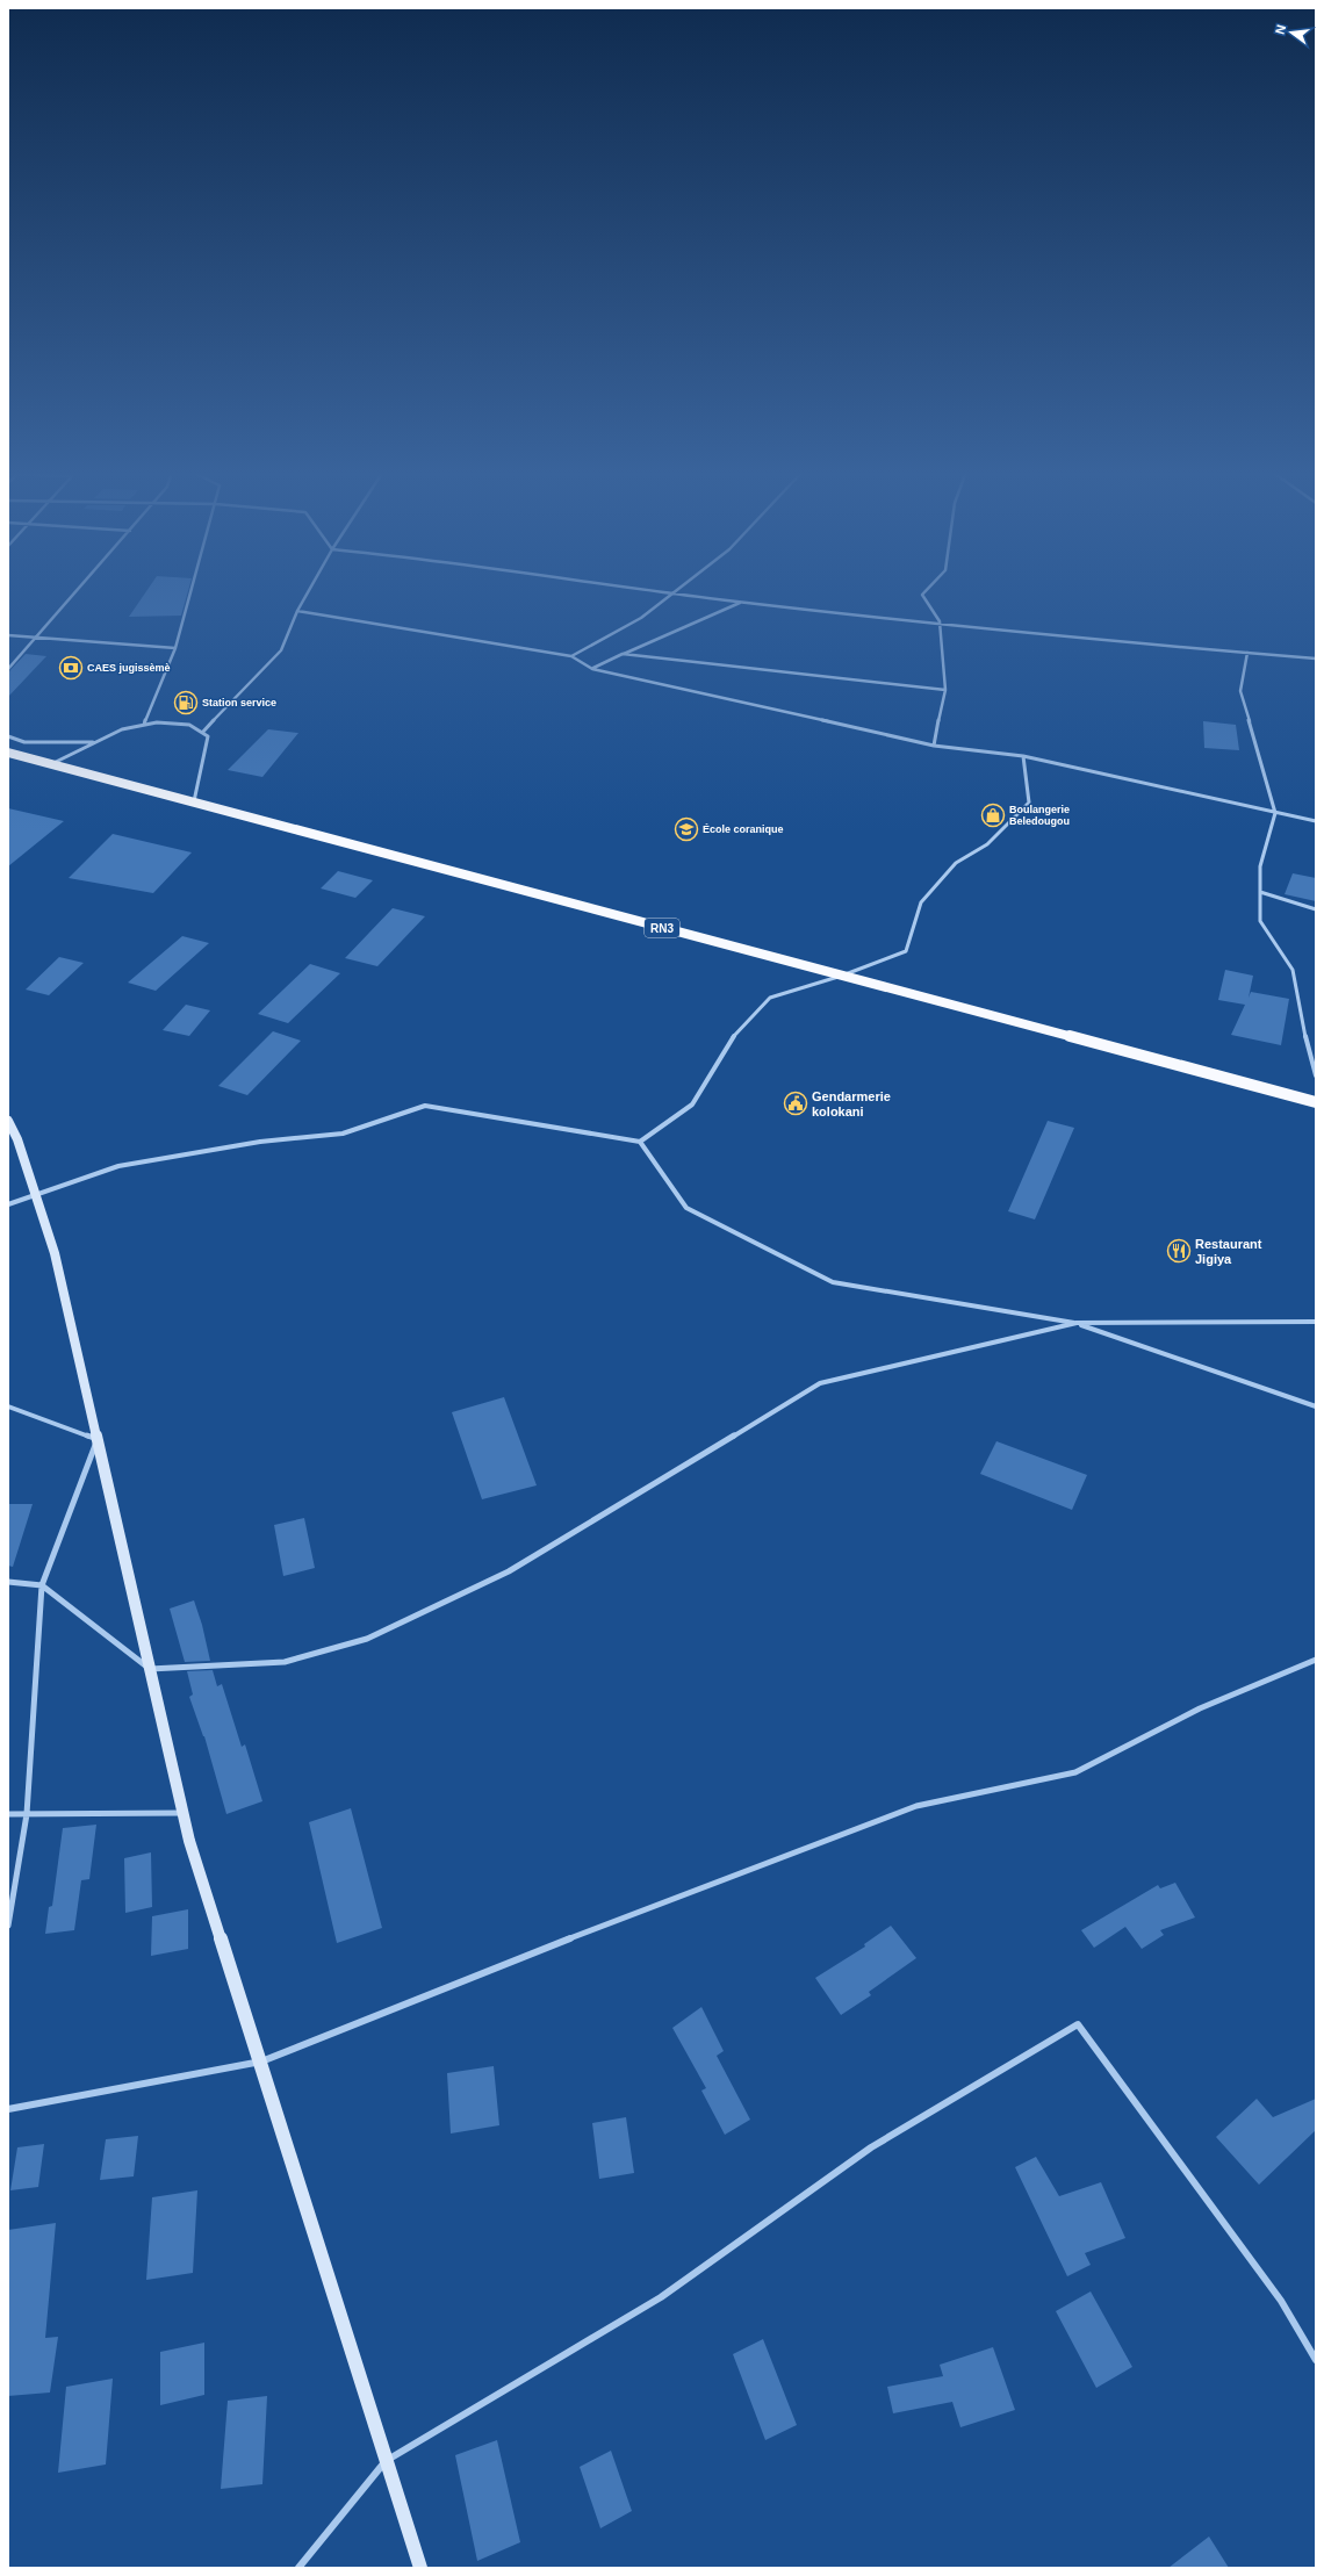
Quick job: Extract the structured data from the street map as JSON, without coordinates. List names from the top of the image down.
{
  "streets": {
    "highway": ["RN3"]
  },
  "places": {
    "bank": ["CAES jugissèmè"],
    "fuel station": ["Station service"],
    "shop": ["Boulangerie Beledougou"],
    "school or university": ["École coranique"],
    "public building": ["Gendarmerie kolokani"],
    "restaurant": ["Restaurant Jigiya"]
  },
  "north": "left"
}
